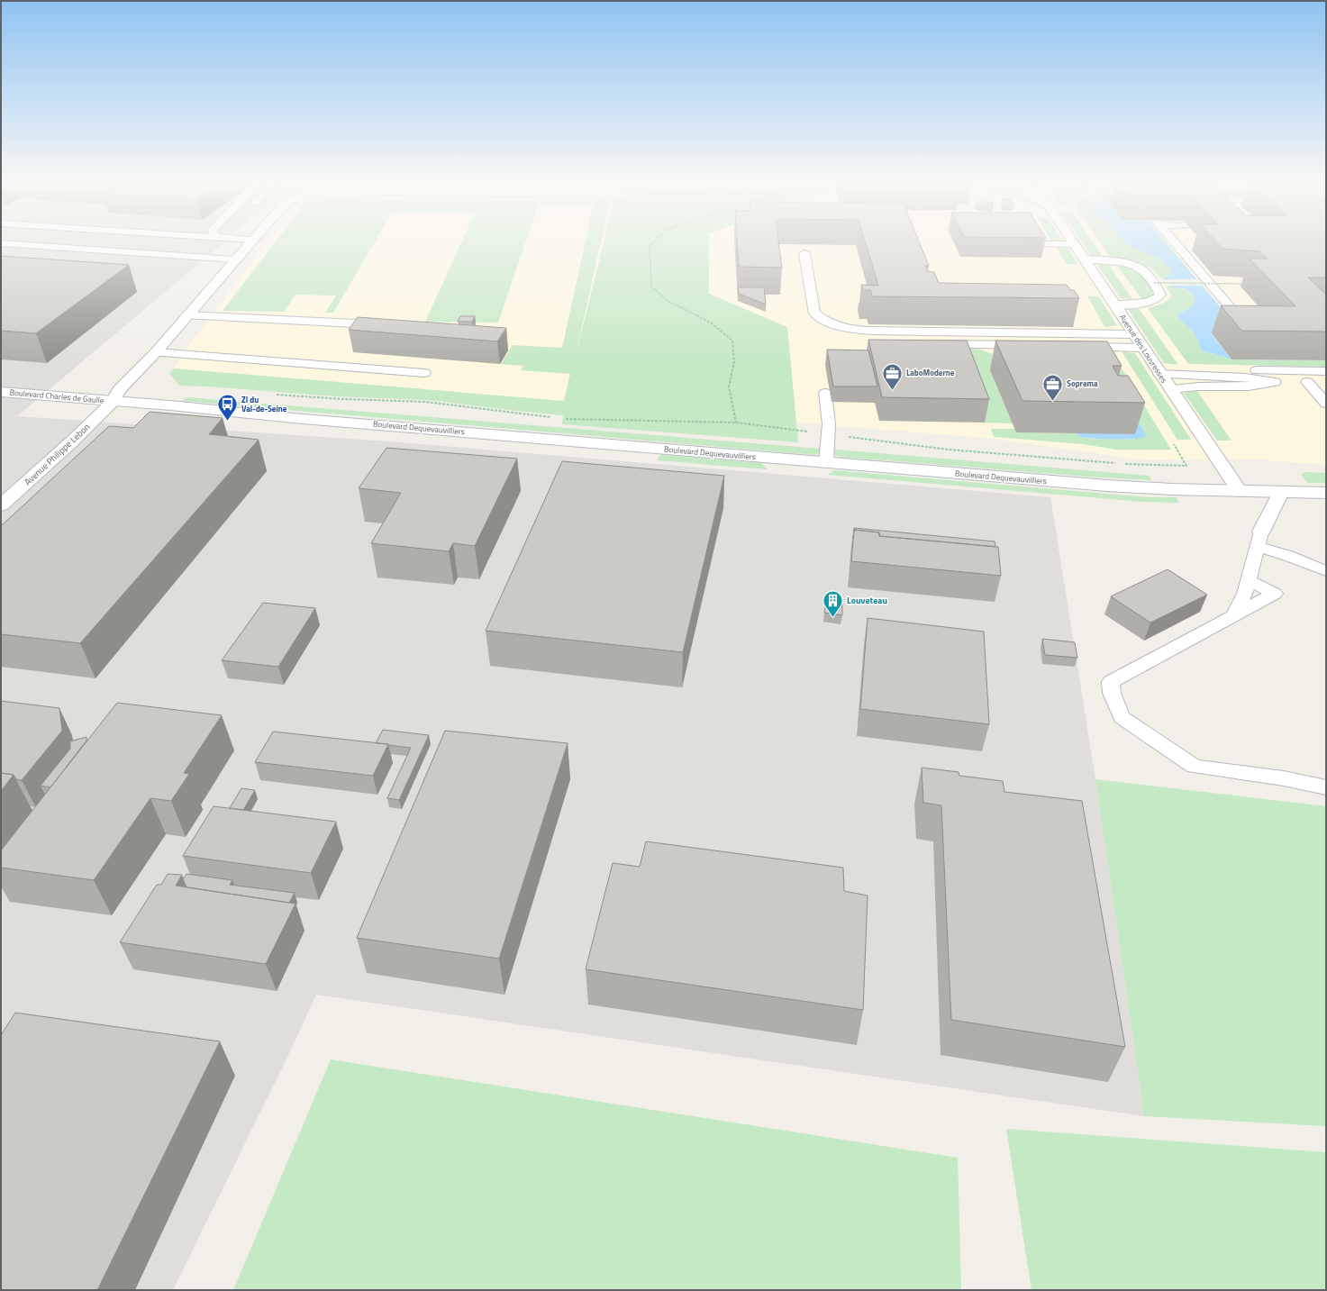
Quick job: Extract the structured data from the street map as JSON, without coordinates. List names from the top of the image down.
{
  "streets": {
    "street": [
      "Avenue des Louvresses",
      "Boulevard Charles de Gaulle",
      "Boulevard Dequevauvilliers",
      "Avenue Philippe Lebon"
    ]
  },
  "crossings": [
    ["Avenue des Louvresses", "Boulevard Dequevauvilliers"],
    ["Boulevard Charles de Gaulle", "Boulevard Dequevauvilliers"],
    ["Boulevard Charles de Gaulle", "Avenue Philippe Lebon"],
    ["Boulevard Dequevauvilliers", "Avenue Philippe Lebon"]
  ],
  "places": {
    "office": ["LaboModerne", "Soprema"],
    "bus stop": ["ZI du Val-de-Seine"],
    "building": ["Louveteau"]
  }
}
